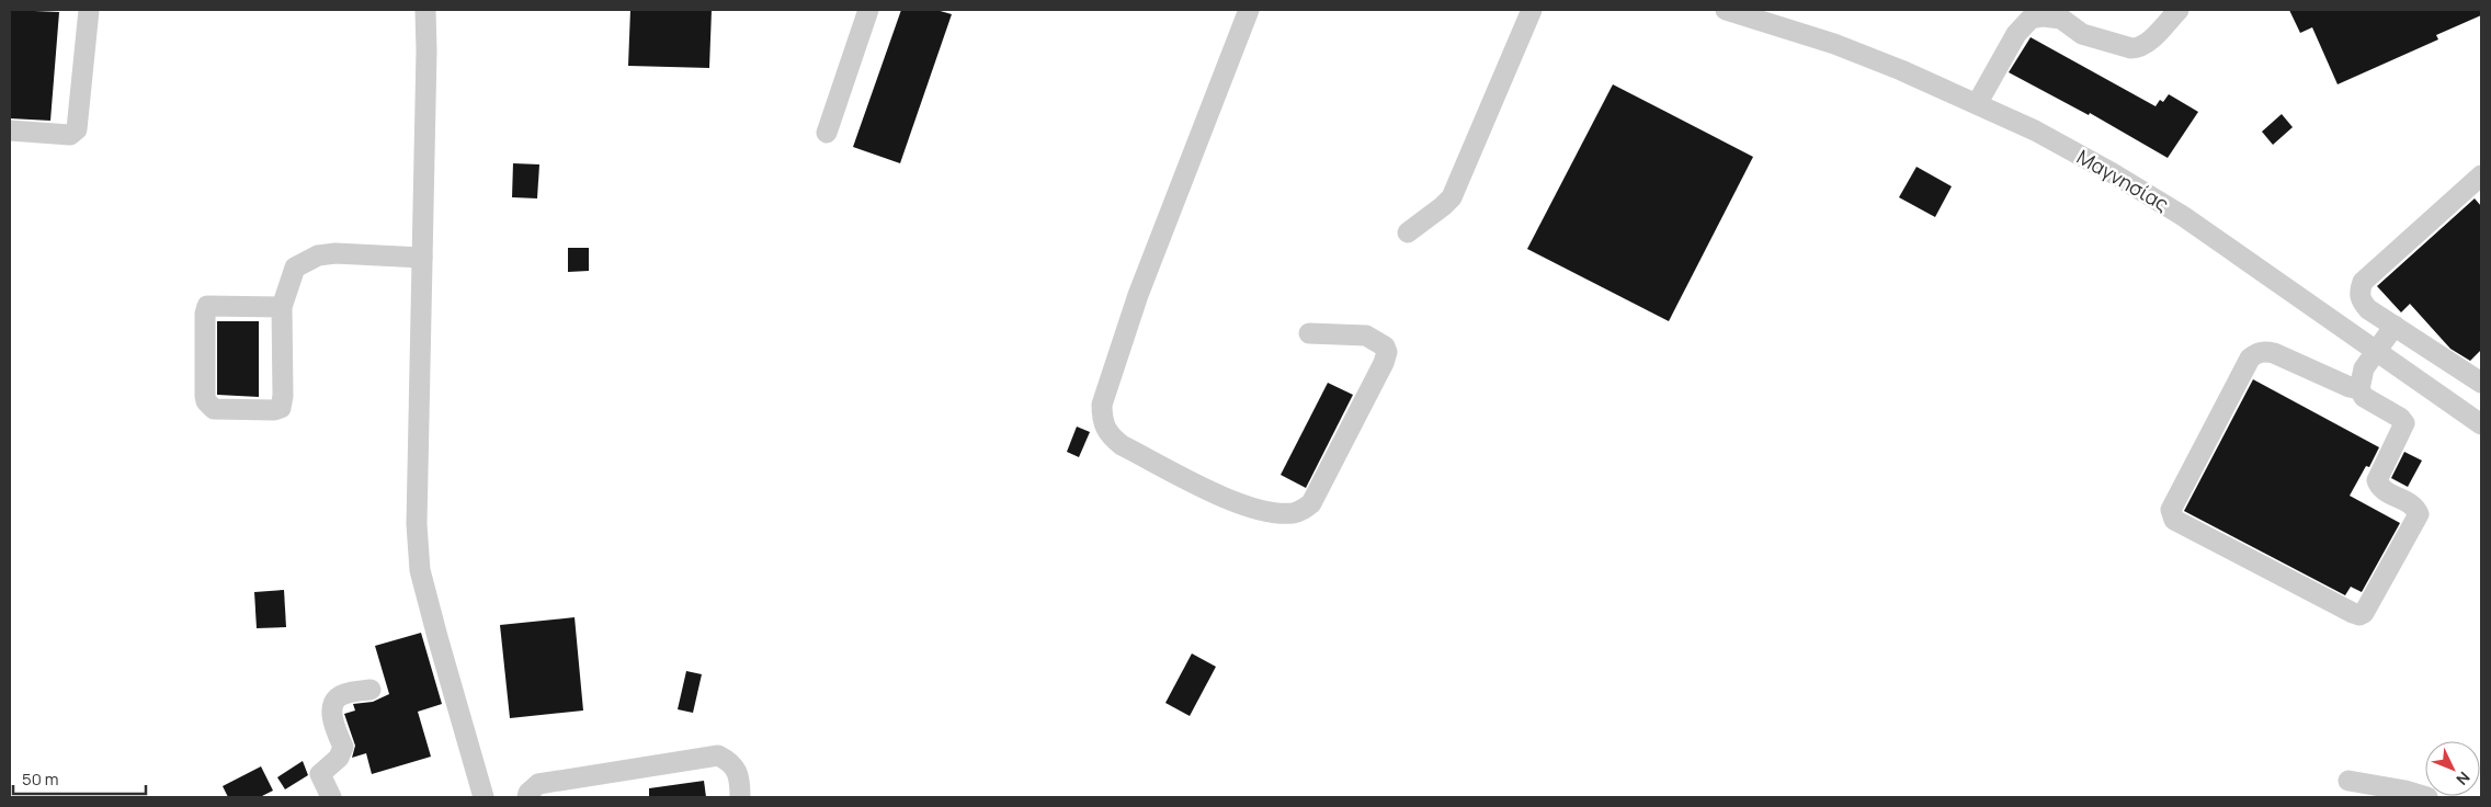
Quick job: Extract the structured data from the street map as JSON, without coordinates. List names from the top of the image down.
{
  "streets": {
    "street": ["Μαγνησίας"]
  },
  "scale_bar": "50 m",
  "north": "bottom right"
}
